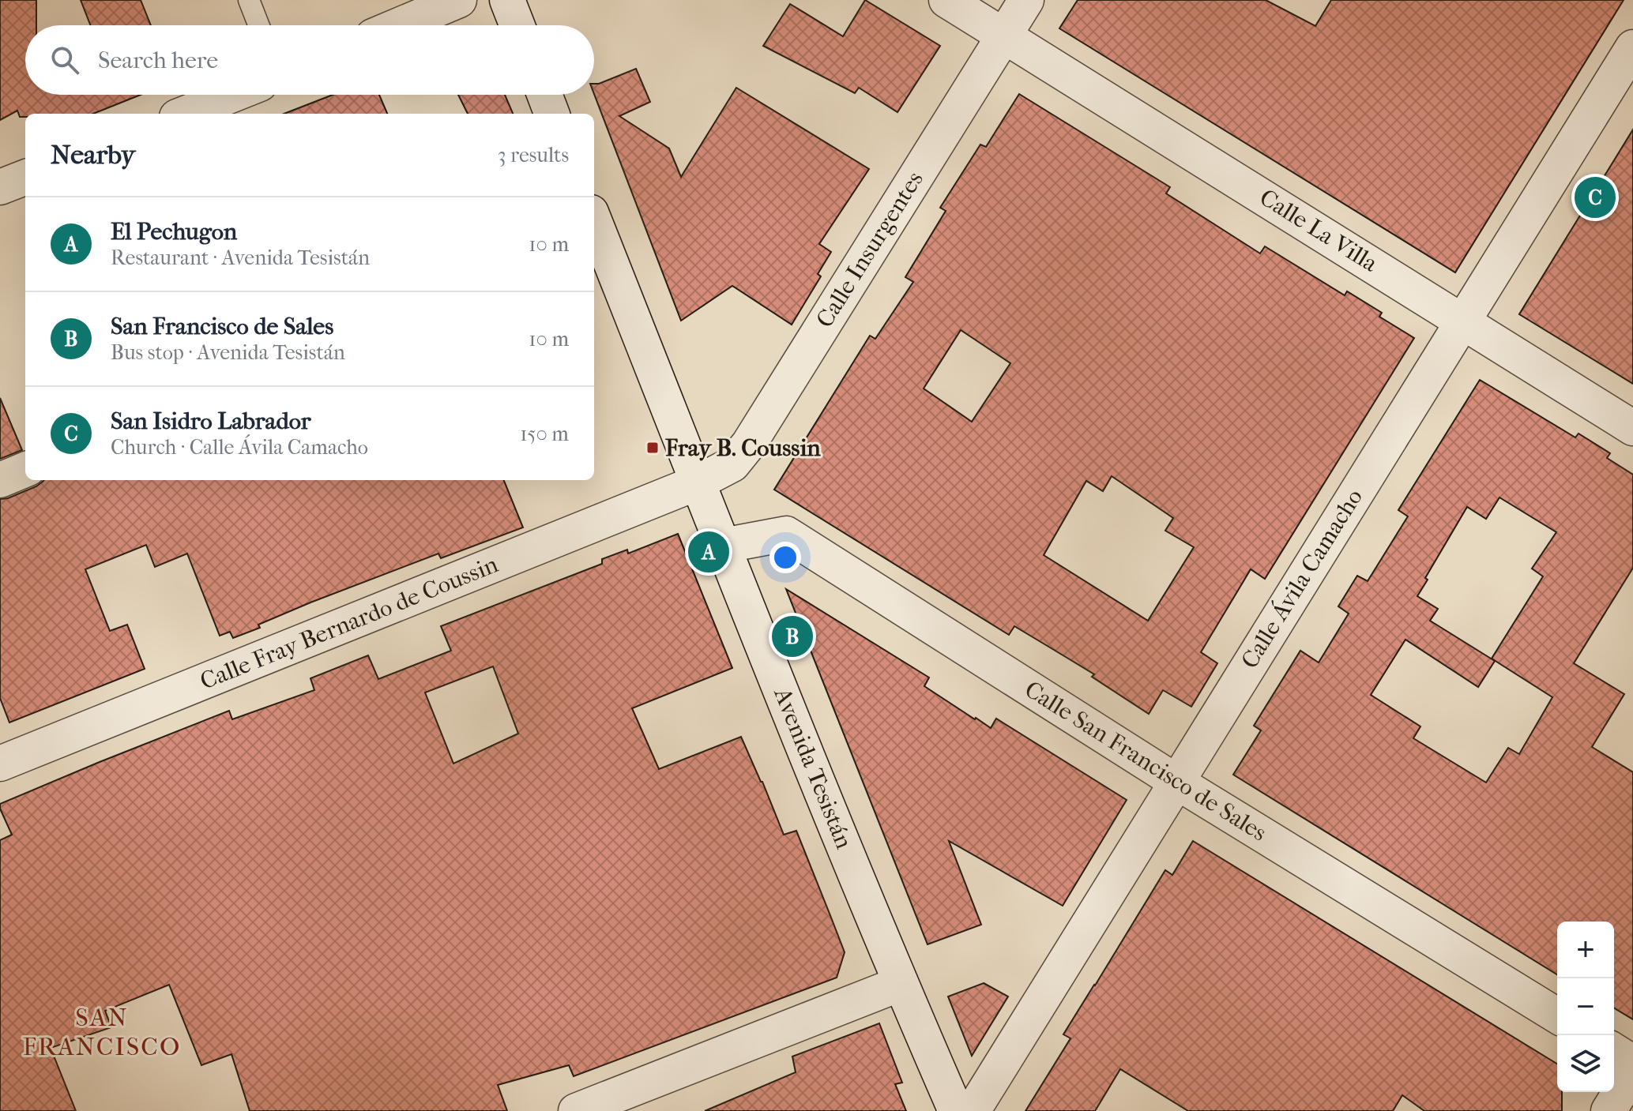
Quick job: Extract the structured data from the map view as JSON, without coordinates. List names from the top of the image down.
{
  "streets": {
    "street": [
      "Calle La Villa",
      "Calle Insurgentes",
      "Calle Ávila Camacho",
      "Calle Fray Bernardo de Coussin",
      "Calle San Francisco de Sales",
      "Avenida Tesistán"
    ]
  },
  "crossings": [
    ["Calle La Villa", "Calle Insurgentes"],
    ["Calle La Villa", "Calle Ávila Camacho"],
    ["Calle Insurgentes", "Calle Fray Bernardo de Coussin"],
    ["Calle Insurgentes", "Avenida Tesistán"],
    ["Calle Ávila Camacho", "Calle San Francisco de Sales"],
    ["Calle Fray Bernardo de Coussin", "Avenida Tesistán"],
    ["Calle San Francisco de Sales", "Avenida Tesistán"]
  ],
  "districts": ["SAN FRANCISCO"],
  "places": {
    "transit": ["Fray B. Coussin"]
  },
  "page": {
    "search": "Search here",
    "heading": ["Nearby", "3 results"],
    "pins": ["C", "A", "B"],
    "list": [
      {
        "mark": "A",
        "name": "El Pechugon",
        "note": "Restaurant · Avenida Tesistán",
        "value": "10 m"
      },
      {
        "mark": "B",
        "name": "San Francisco de Sales",
        "note": "Bus stop · Avenida Tesistán",
        "value": "10 m"
      },
      {
        "mark": "C",
        "name": "San Isidro Labrador",
        "note": "Church · Calle Ávila Camacho",
        "value": "150 m"
      }
    ],
    "map_buttons": ["+", "−"]
  }
}
